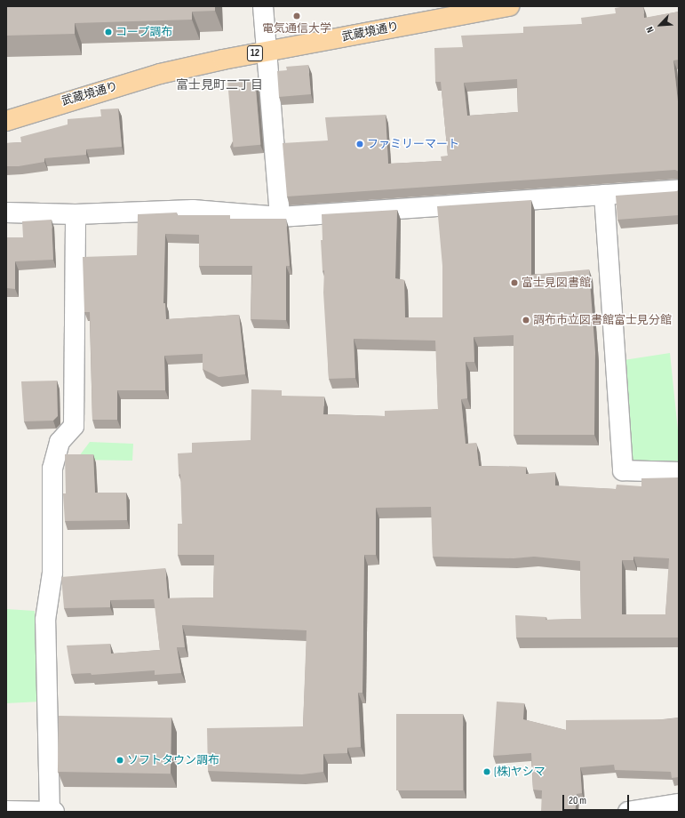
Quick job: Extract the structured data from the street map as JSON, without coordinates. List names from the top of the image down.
{
  "streets": {
    "main road": ["武蔵境通り", "12"]
  },
  "districts": ["富士見町二丁目"],
  "places": [
    "電気通信大学",
    "コープ調布",
    "ファミリーマート",
    "富士見図書館",
    "調布市立図書館富士見分館",
    "ソフトタウン調布",
    "(株)ヤシマ"
  ],
  "scale_bar": "20 m",
  "north": "bottom left"
}
